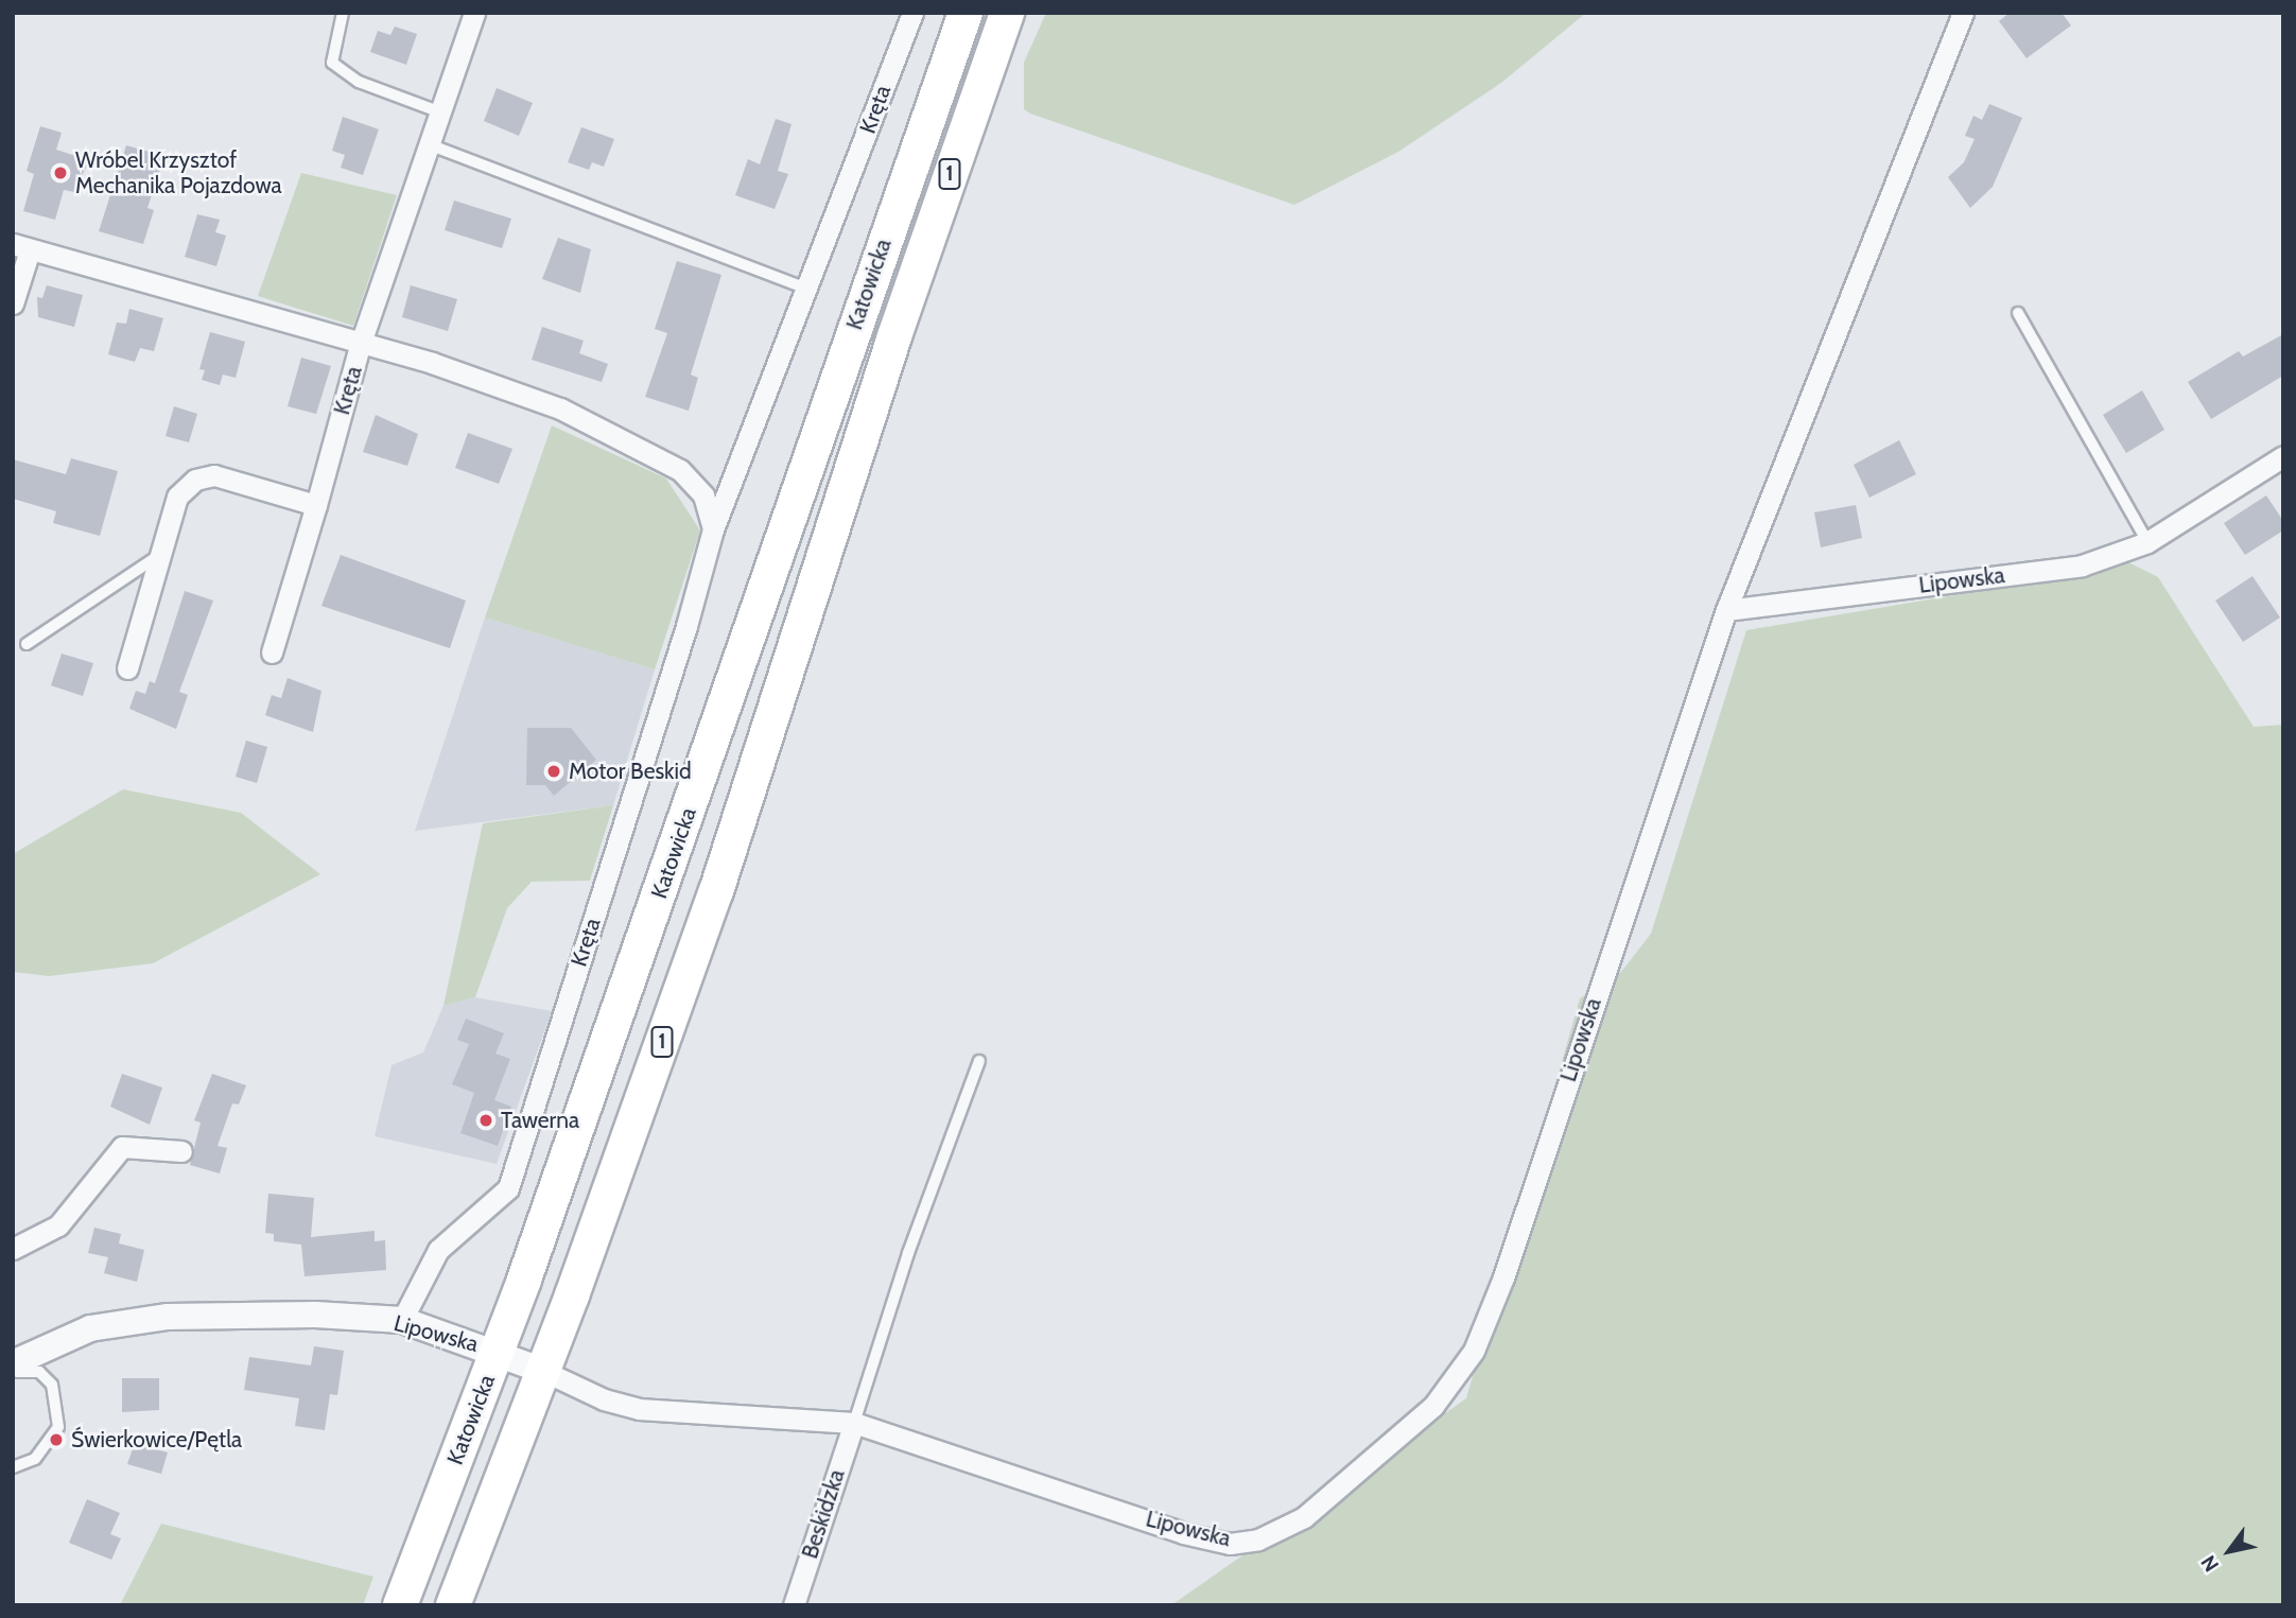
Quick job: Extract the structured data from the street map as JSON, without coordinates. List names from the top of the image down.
{
  "streets": {
    "main road": ["1", "Katowicka"],
    "street": ["Kręta", "Lipowska", "Beskidzka"]
  },
  "crossings": [
    ["Kręta", "Lipowska"],
    ["Katowicka", "Lipowska"],
    ["Lipowska", "Beskidzka"]
  ],
  "places": [
    "Wróbel Krzysztof Mechanika Pojazdowa",
    "Motor Beskid",
    "Tawerna",
    "Świerkowice/Pętla"
  ],
  "north": "bottom left"
}
